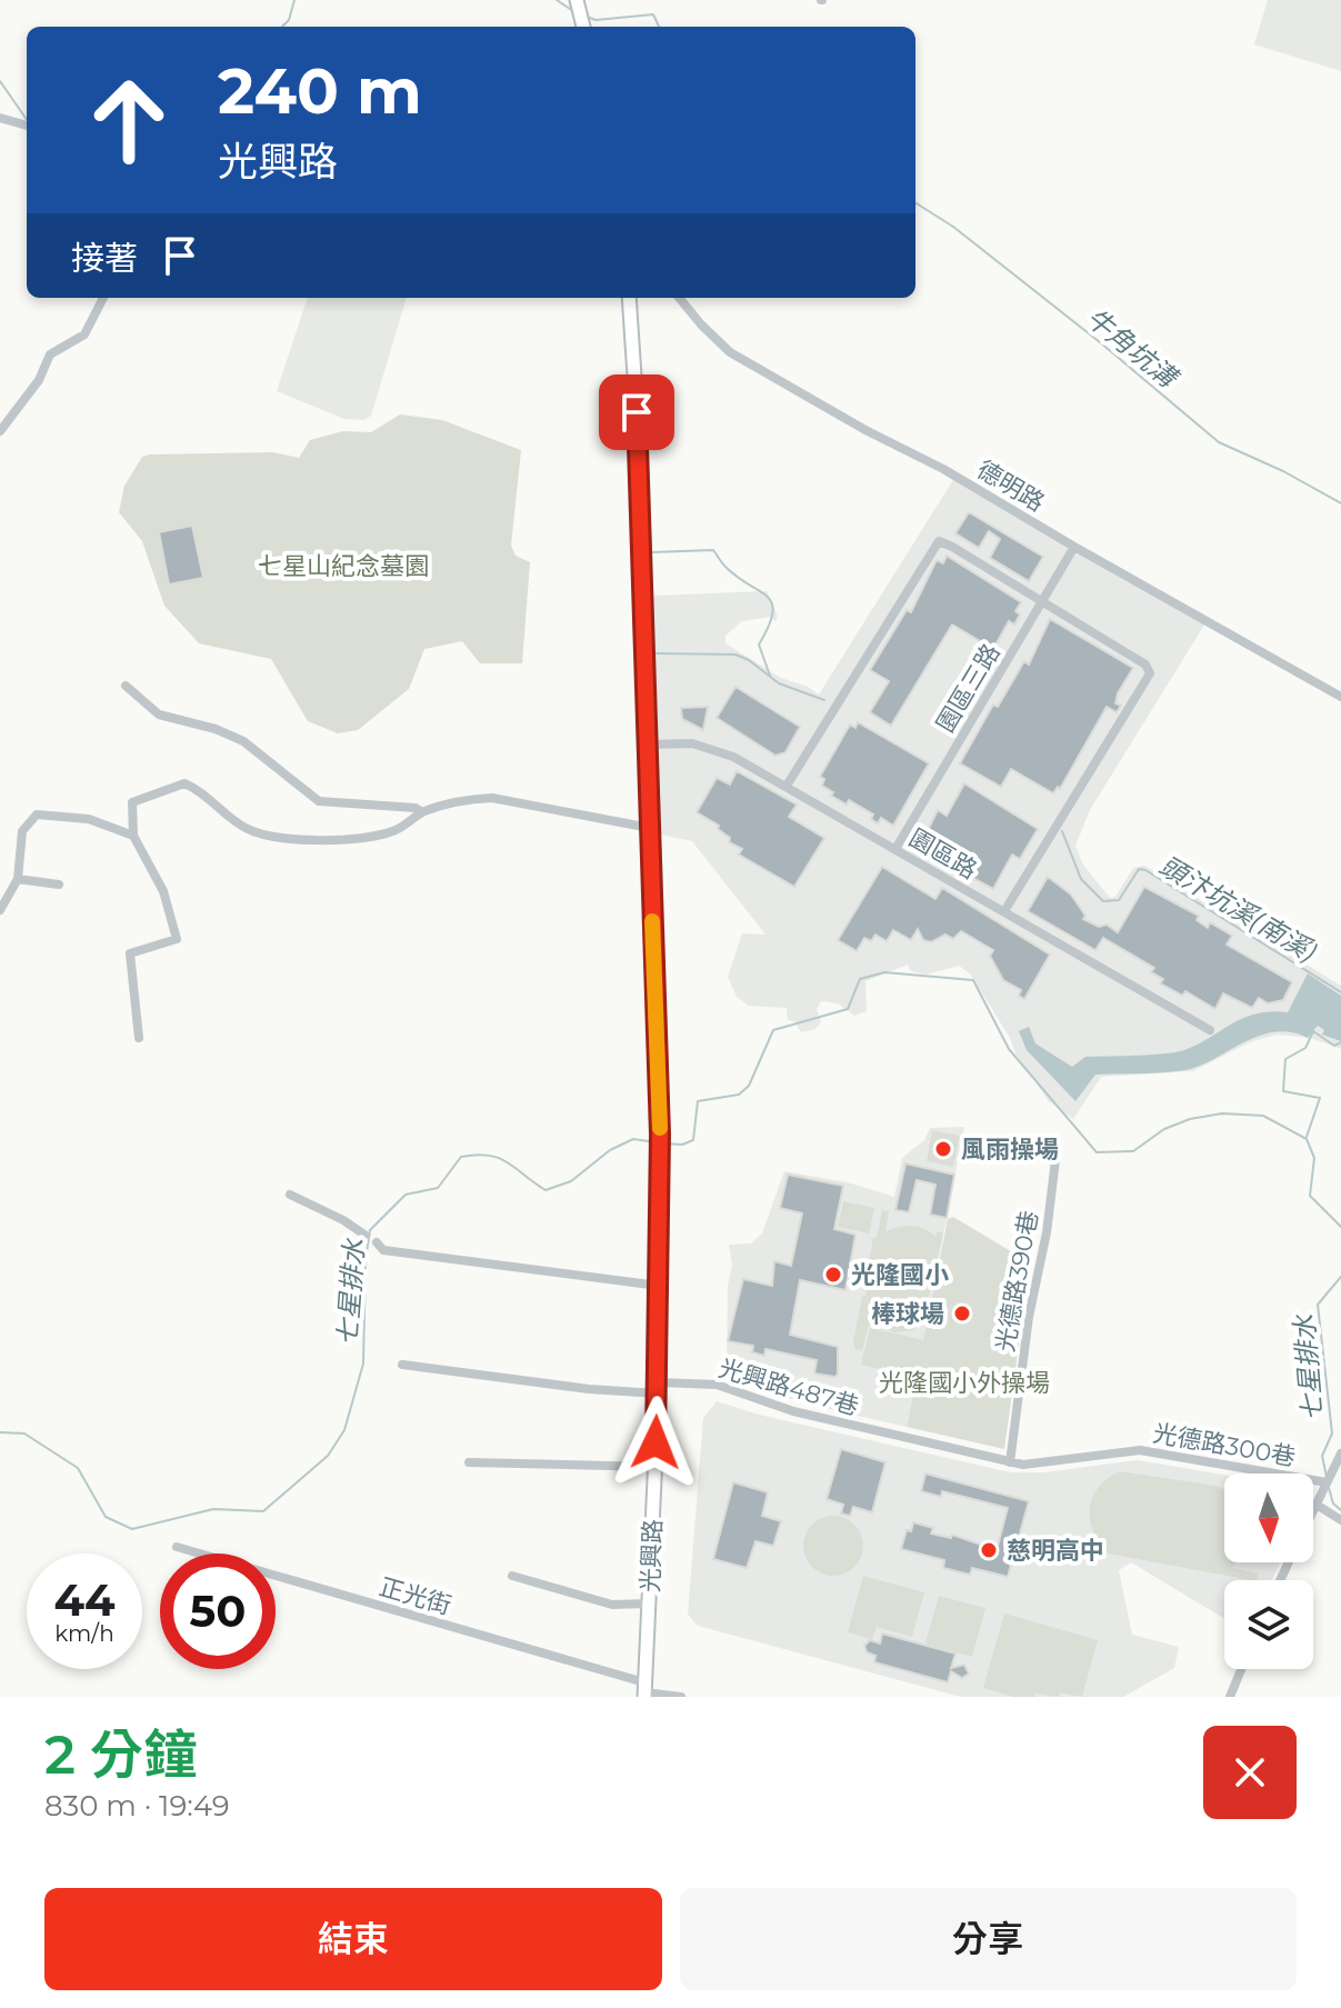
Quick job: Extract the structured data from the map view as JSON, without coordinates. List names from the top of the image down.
{
  "streets": {
    "main road": ["光興路"],
    "street": [
      "德明路",
      "園區三路",
      "園區路",
      "光德路390巷",
      "光興路487巷",
      "光德路300巷",
      "正光街"
    ]
  },
  "crossings": [
    ["德明路", "園區三路"],
    ["園區三路", "園區路"],
    ["光德路390巷", "光興路487巷"],
    ["光德路390巷", "光德路300巷"],
    ["光興路487巷", "光德路300巷"],
    ["光興路487巷", "光興路"],
    ["光興路", "正光街"]
  ],
  "water": ["牛角坑溝", "頭汴坑溪(南溪)", "七星排水"],
  "parks": ["七星山紀念墓園", "光隆國小外操場"],
  "places": [
    "風雨操場",
    "光隆國小",
    "棒球場",
    "慈明高中"
  ],
  "north": "bottom",
  "page": {
    "turn": ["240 m", "光興路"],
    "then": "接著",
    "speed": "44 km/h",
    "limit": "50",
    "heading": ["2 分鐘", "830 m · 19:49"],
    "buttons": ["結束", "分享"]
  }
}
